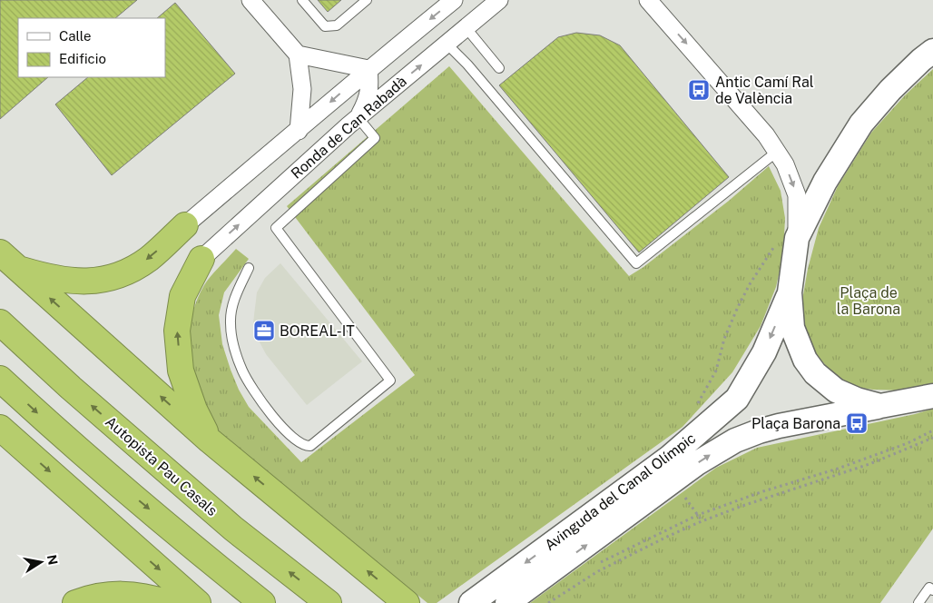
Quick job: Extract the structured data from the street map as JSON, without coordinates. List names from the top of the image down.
{
  "streets": {
    "highway": ["Autopista Pau Casals"],
    "street": ["Ronda de Can Rabadà", "Avinguda del Canal Olímpic"]
  },
  "parks": ["Plaça de la Barona"],
  "places": {
    "bus stop": ["Antic Camí Ral de València", "Plaça Barona"],
    "office": ["BOREAL-IT"]
  },
  "legend": ["Calle", "Edificio"],
  "north": "right"
}
